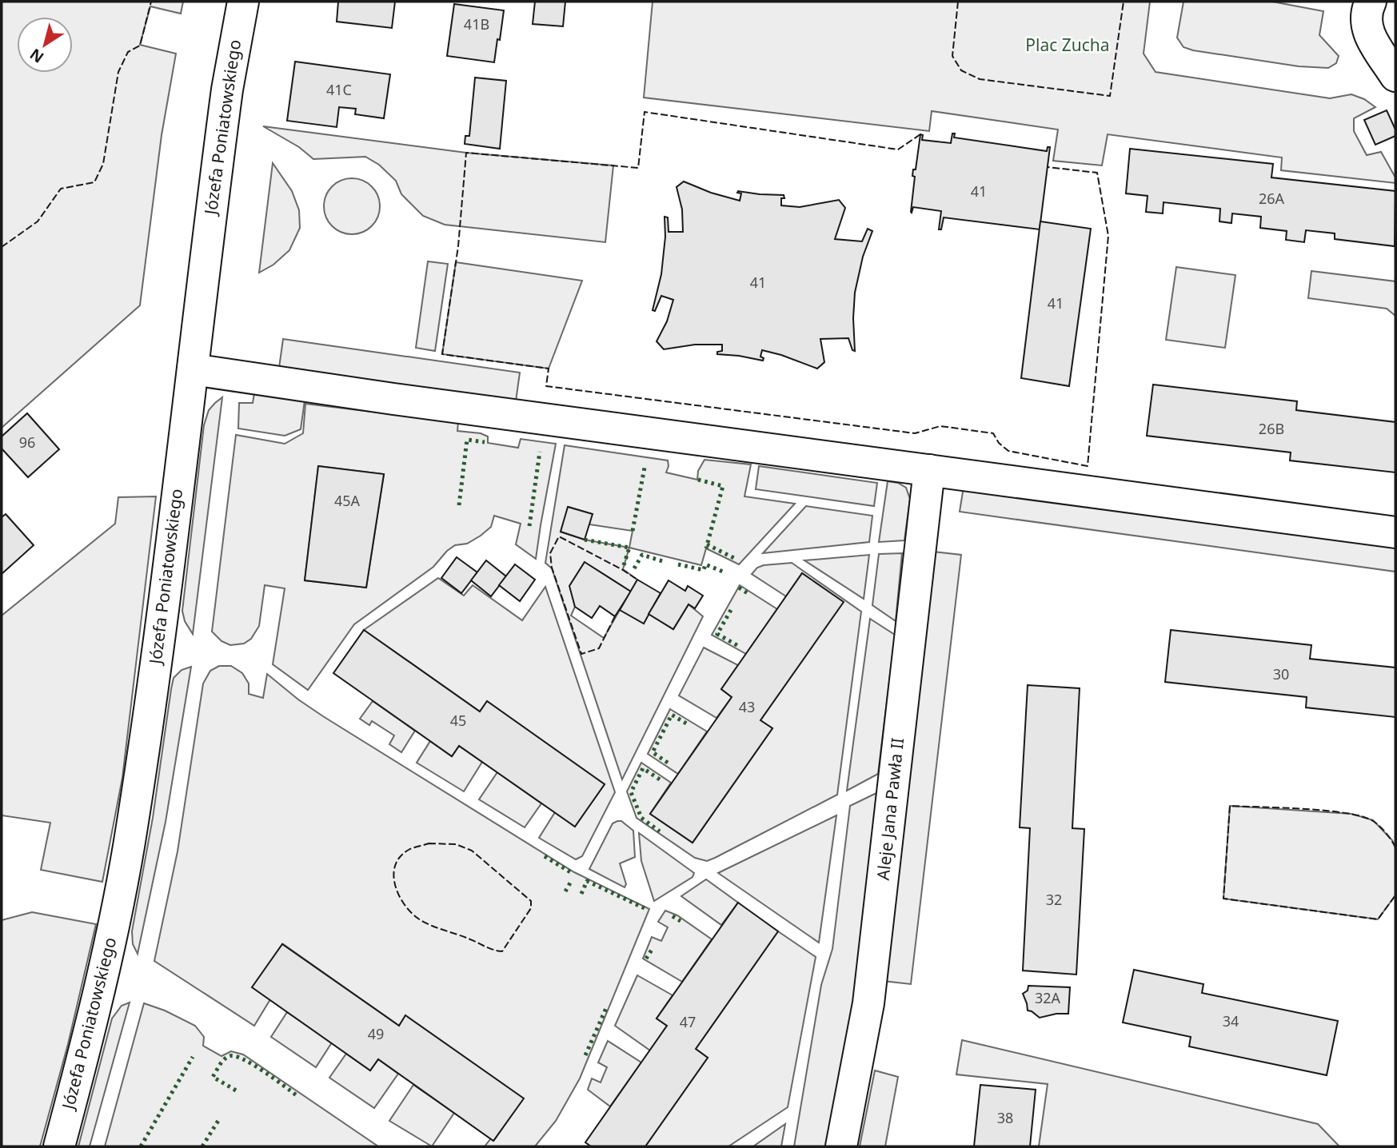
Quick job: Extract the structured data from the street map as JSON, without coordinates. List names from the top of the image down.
{
  "streets": {
    "street": ["Józefa Poniatowskiego", "Aleje Jana Pawła II"]
  },
  "parks": ["Plac Zucha"],
  "house_numbers": [
    "41B",
    "41C",
    "41",
    "26A",
    "41",
    "41",
    "26B",
    "96",
    "45A",
    "30",
    "43",
    "45",
    "32",
    "32A",
    "34",
    "47",
    "49",
    "38"
  ],
  "north": "bottom left"
}
